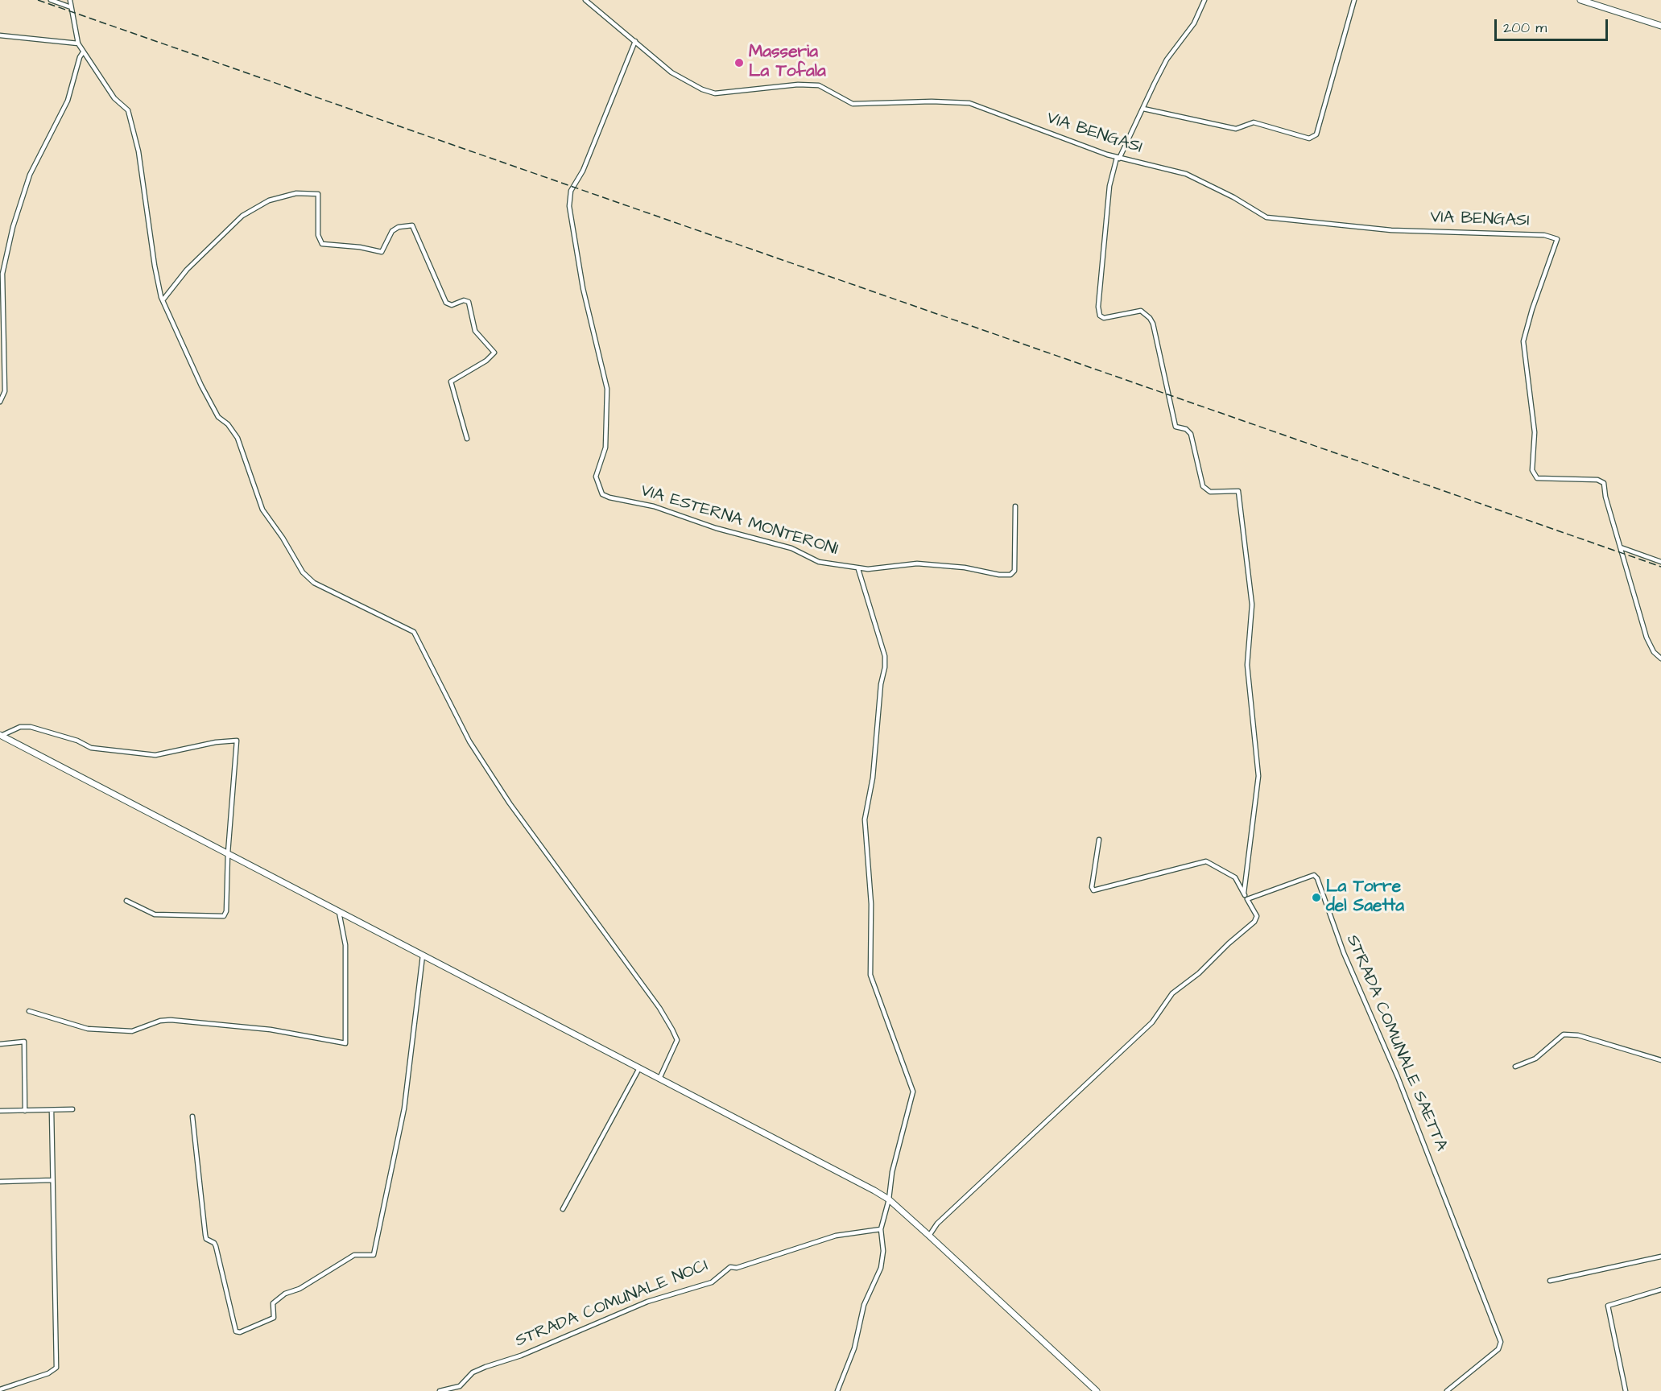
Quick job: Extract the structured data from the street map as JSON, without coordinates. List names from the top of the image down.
{
  "streets": {
    "street": [
      "VIA BENGASI",
      "VIA ESTERNA MONTERONI",
      "STRADA COMUNALE SAETTA",
      "STRADA COMUNALE NOCI"
    ]
  },
  "crossings": [
    ["VIA BENGASI", "VIA ESTERNA MONTERONI"]
  ],
  "places": ["Masseria La Tofala", "La Torre del Saetta"],
  "scale_bar": "200 m"
}
